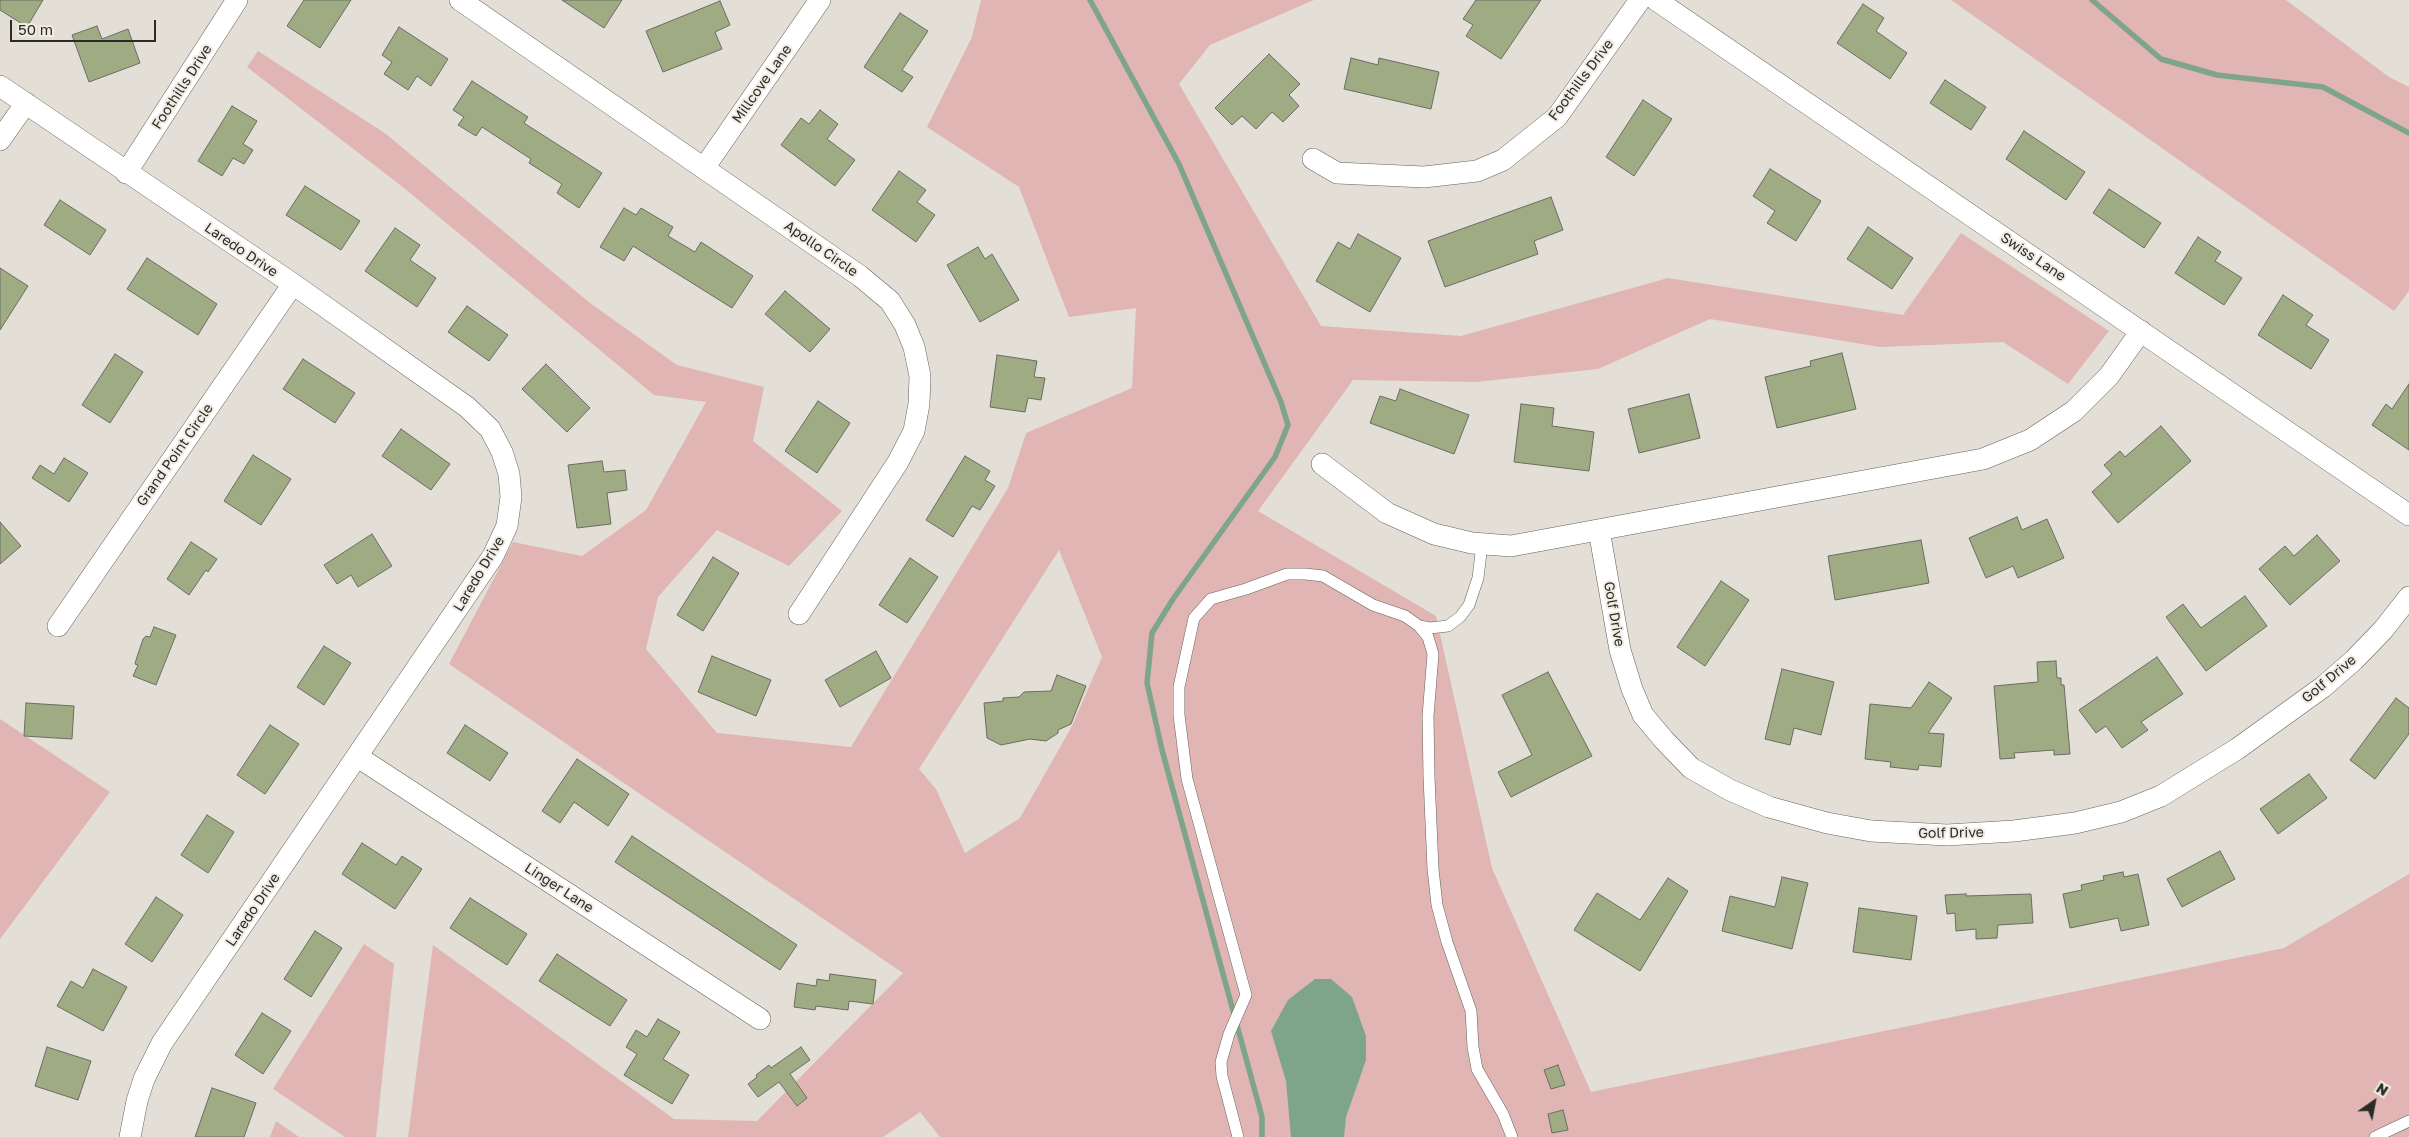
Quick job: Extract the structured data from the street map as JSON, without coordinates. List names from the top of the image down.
{
  "streets": {
    "street": [
      "Foothills Drive",
      "Millcove Lane",
      "Apollo Circle",
      "Laredo Drive",
      "Swiss Lane",
      "Grand Point Circle",
      "Golf Drive",
      "Linger Lane"
    ]
  },
  "crossings": [
    ["Foothills Drive", "Laredo Drive"],
    ["Millcove Lane", "Apollo Circle"],
    ["Laredo Drive", "Grand Point Circle"],
    ["Laredo Drive", "Linger Lane"]
  ],
  "scale_bar": "50 m",
  "north": "top right"
}
